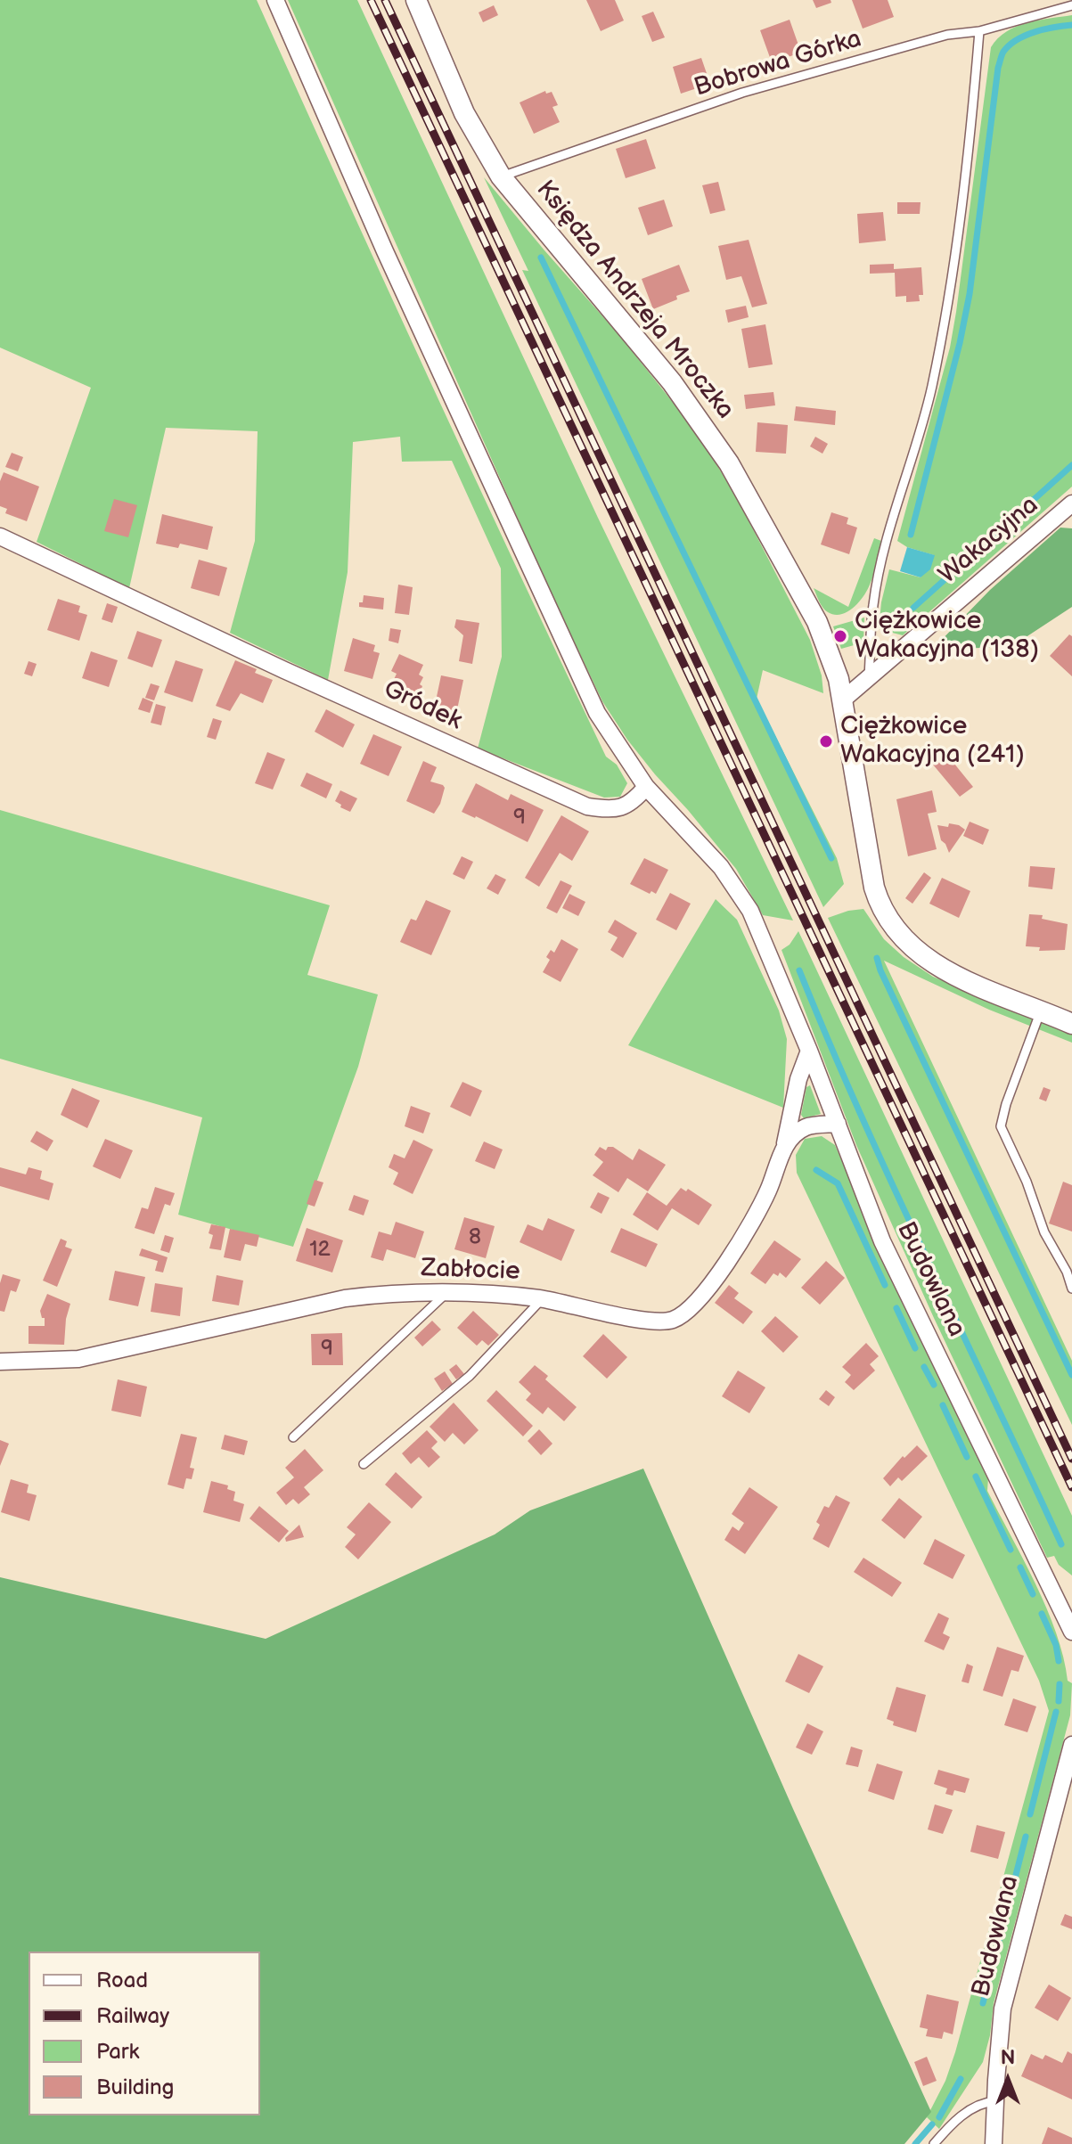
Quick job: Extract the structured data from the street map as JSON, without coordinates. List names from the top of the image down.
{
  "streets": {
    "street": [
      "Księdza Andrzeja Mroczka",
      "Wakacyjna",
      "Gródek",
      "Zabłocie",
      "Budowlana"
    ],
    "lane": ["Bobrowa Górka"]
  },
  "crossings": [
    ["Bobrowa Górka", "Księdza Andrzeja Mroczka"],
    ["Księdza Andrzeja Mroczka", "Wakacyjna"],
    ["Gródek", "Budowlana"],
    ["Zabłocie", "Budowlana"]
  ],
  "places": ["Ciężkowice Wakacyjna (138)", "Ciężkowice Wakacyjna (241)"],
  "house_numbers": [
    "9",
    "8",
    "12",
    "9"
  ],
  "legend": [
    "Road",
    "Railway",
    "Park",
    "Building"
  ],
  "north": "top"
}
